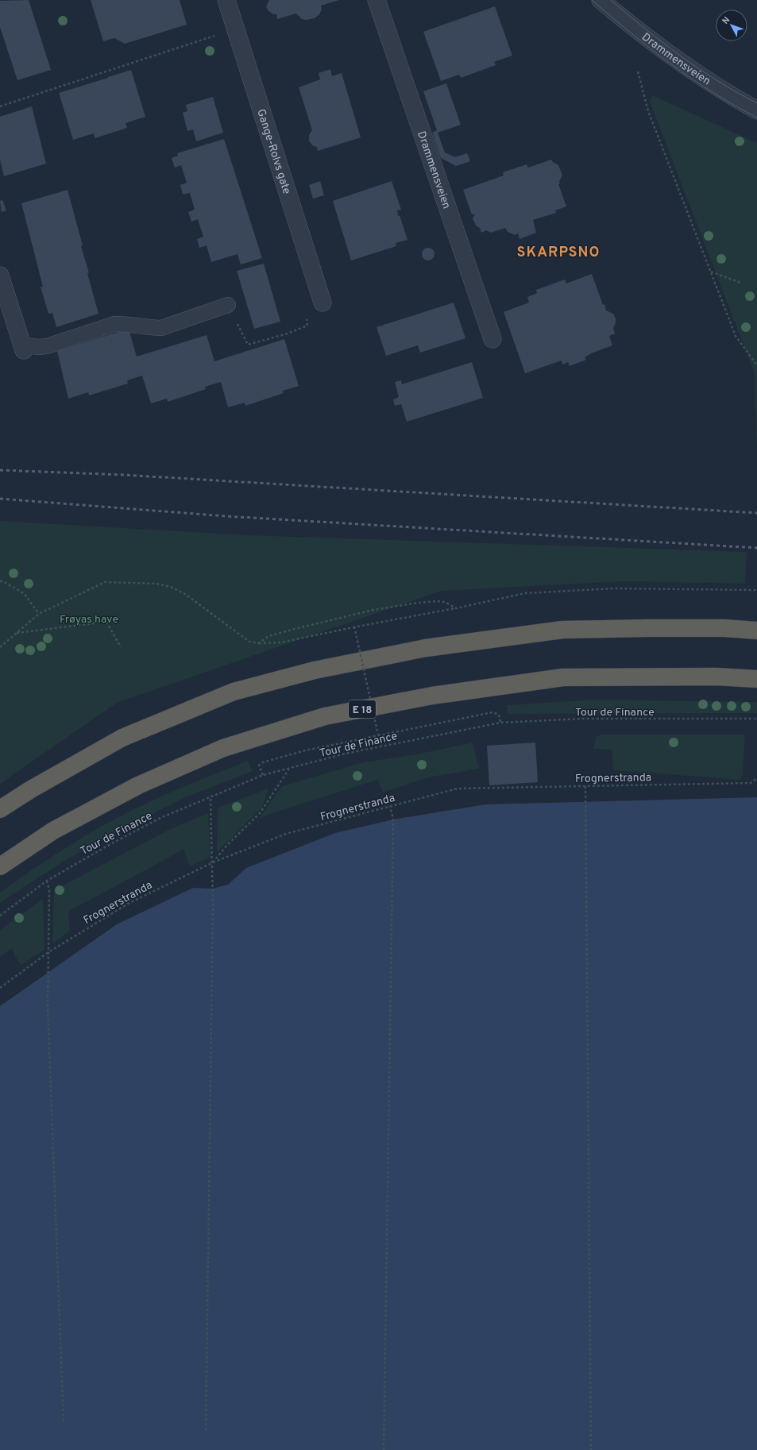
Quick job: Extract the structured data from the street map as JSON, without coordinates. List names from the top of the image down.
{
  "streets": {
    "highway": ["E 18"],
    "street": ["Drammensveien", "Gange-Rolvs gate"],
    "path": ["Tour de Finance", "Frognerstranda"]
  },
  "districts": ["SKARPSNO"],
  "parks": ["Frøyas have"],
  "north": "top left"
}
